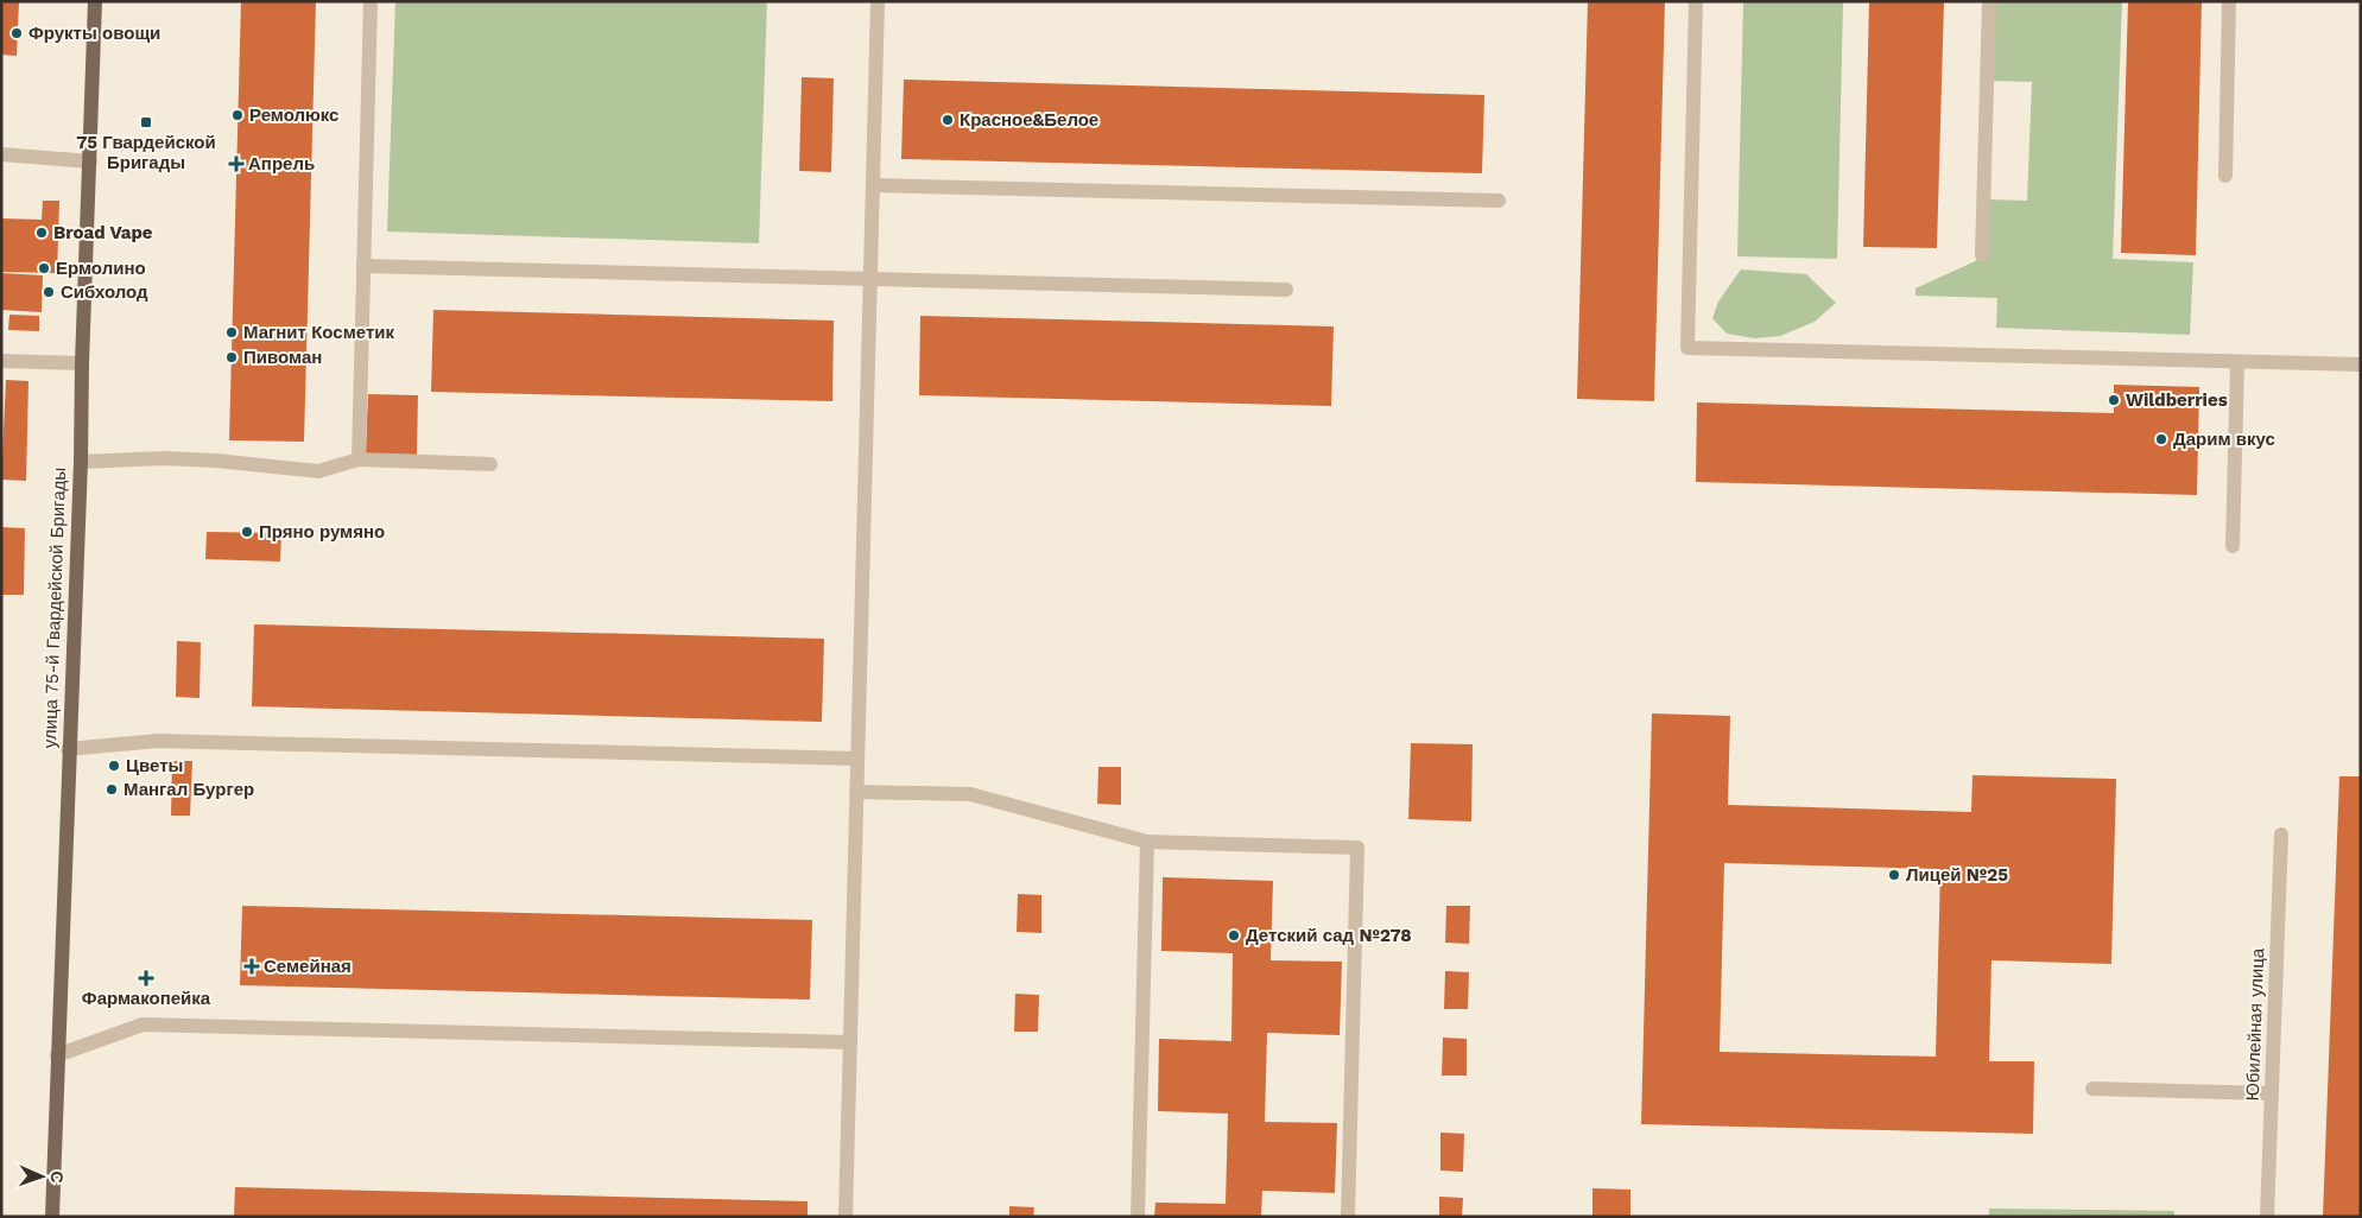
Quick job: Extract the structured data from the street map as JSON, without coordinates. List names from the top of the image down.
{
  "streets": {
    "main road": ["улица 75-й Гвардейской Бригады"],
    "street": ["Юбилейная улица"]
  },
  "places": {
    "other": [
      "Фрукты овощи",
      "Ремолюкс",
      "Красное&Белое",
      "Broad Vape",
      "Ермолино",
      "Сибхолод",
      "Магнит Косметик",
      "Пивоман",
      "Wildberries",
      "Дарим вкус",
      "Пряно румяно",
      "Цветы",
      "Мангал Бургер",
      "Лицей №25",
      "Детский сад №278"
    ],
    "transit": ["75 Гвардейской Бригады"],
    "health": ["Апрель", "Семейная", "Фармакопейка"]
  },
  "north": "right"
}
